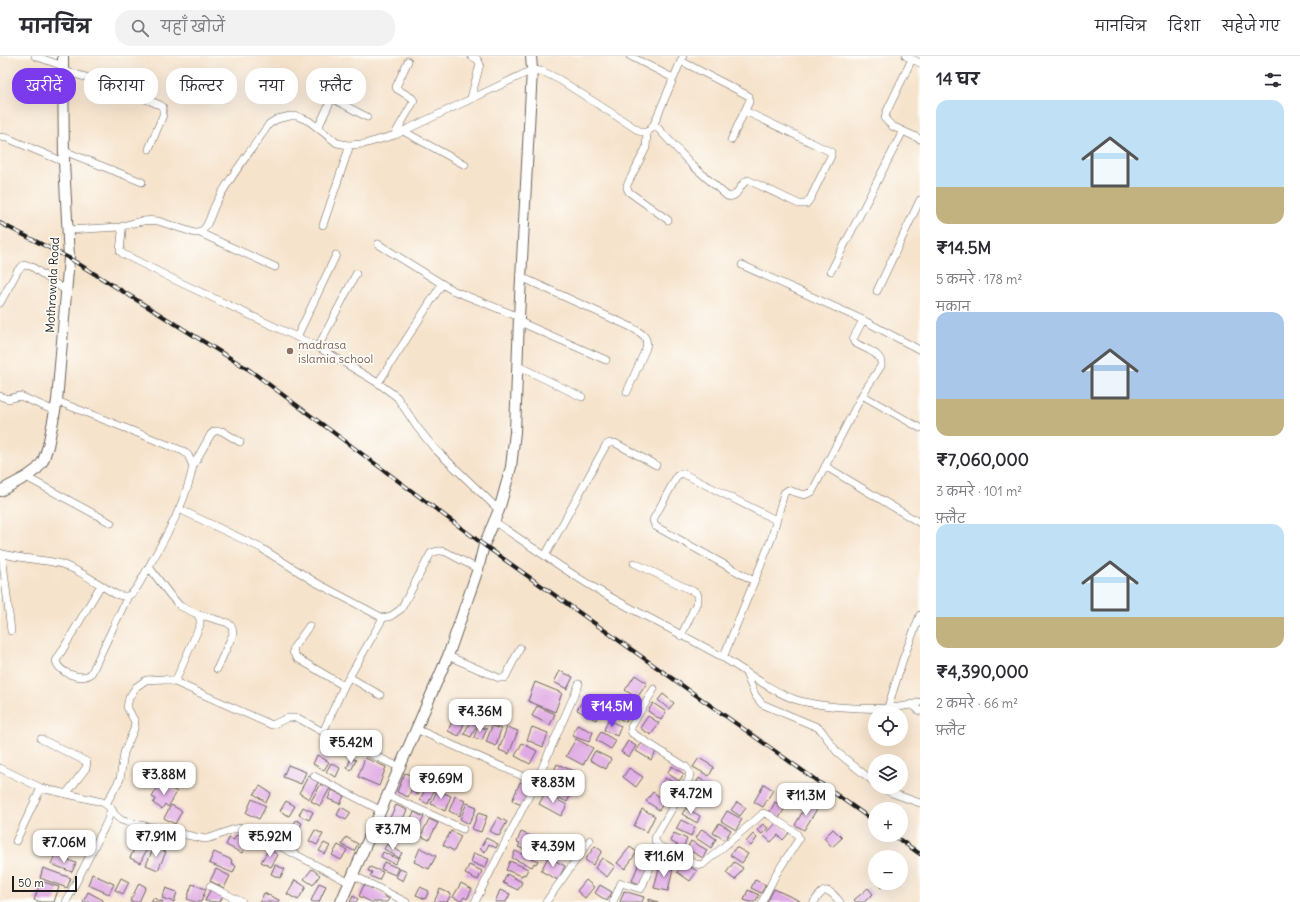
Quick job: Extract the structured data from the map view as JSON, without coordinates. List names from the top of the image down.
{
  "streets": {
    "main road": ["Mothrowala Road"]
  },
  "places": ["madrasa islamia school"],
  "scale_bar": "50 m",
  "page": {
    "header": "मानचित्र",
    "search": "यहाँ खोजें",
    "nav": ["मानचित्र", "दिशा", "सहेजे गए"],
    "heading": "14 घर",
    "chip": [
      "खरीदें",
      "किराया",
      "फ़िल्टर",
      "नया",
      "फ़्लैट"
    ],
    "list": [
      {
        "name": "₹14.5M",
        "note": "5 कमरे · 178 m² · मकान"
      },
      {
        "name": "₹7,060,000",
        "note": "3 कमरे · 101 m² · फ़्लैट"
      },
      {
        "name": "₹4,390,000",
        "note": "2 कमरे · 66 m² · फ़्लैट"
      }
    ],
    "price": [
      "₹14.5M",
      "₹4.36M",
      "₹5.42M",
      "₹3.88M",
      "₹9.69M",
      "₹8.83M",
      "₹4.72M",
      "₹11.3M",
      "₹3.7M",
      "₹7.91M",
      "₹5.92M",
      "₹7.06M",
      "₹4.39M",
      "₹11.6M"
    ],
    "map_buttons": ["+", "−"],
    "scale": "50 m"
  }
}
